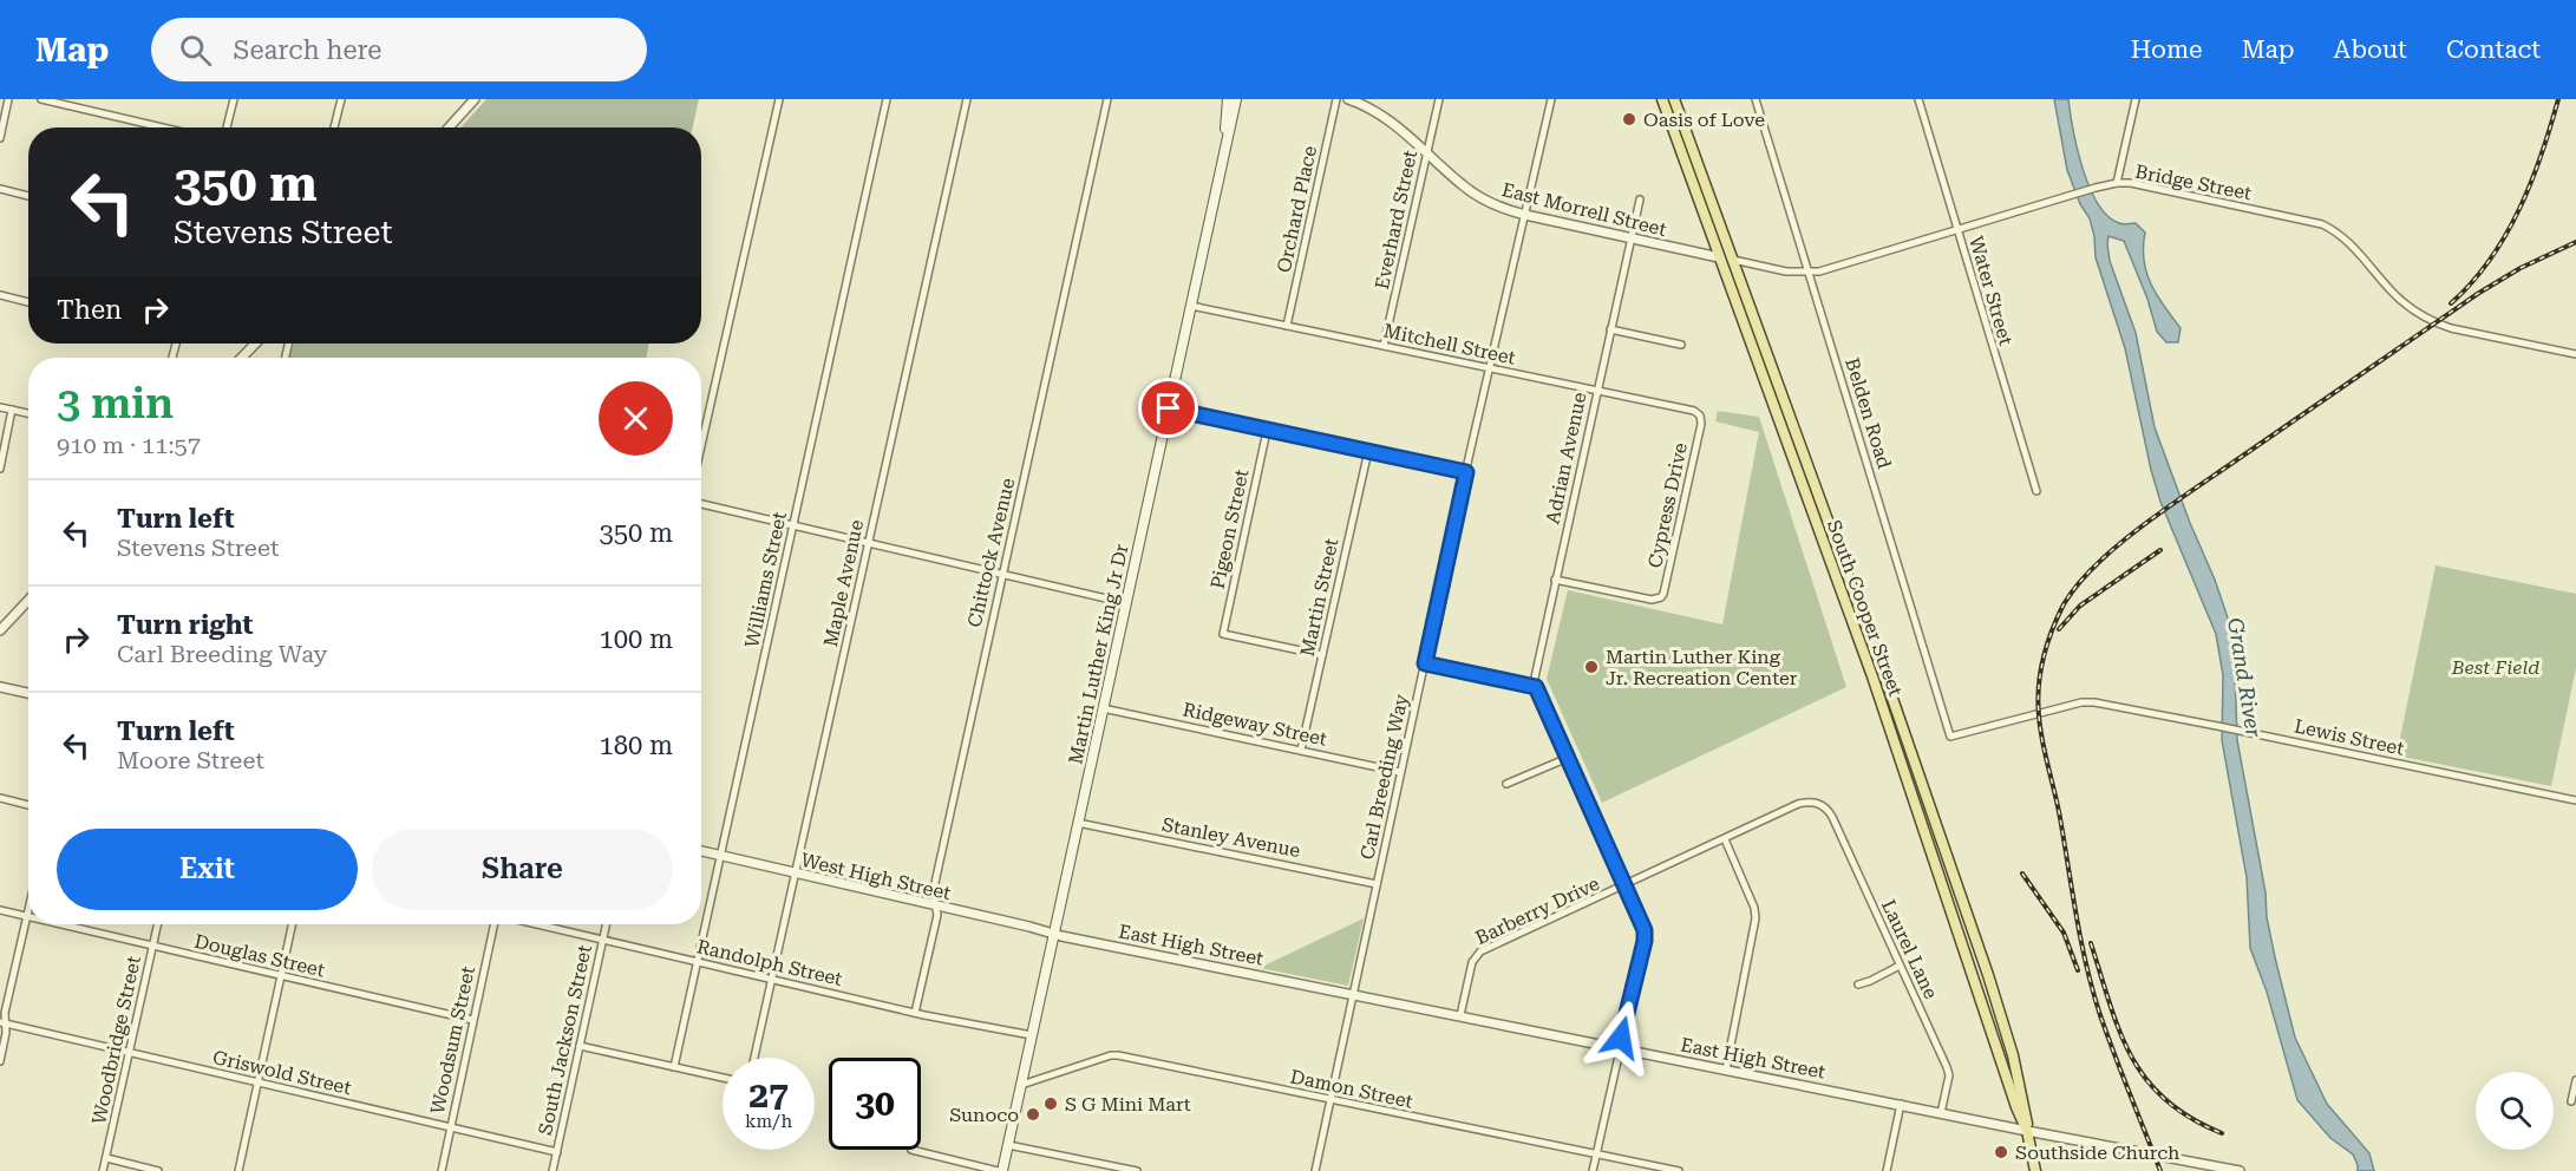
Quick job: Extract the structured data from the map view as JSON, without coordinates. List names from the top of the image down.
{
  "streets": {
    "main road": ["South Cooper Street", "Martin Luther King Jr Dr"],
    "street": [
      "Bridge Street",
      "Orchard Place",
      "East Morrell Street",
      "Everhard Street",
      "Water Street",
      "Mitchell Street",
      "Belden Road",
      "Adrian Avenue",
      "Cypress Drive",
      "Pigeon Street",
      "Chittock Avenue",
      "Williams Street",
      "Maple Avenue",
      "Martin Street",
      "Ridgeway Street",
      "Lewis Street",
      "Carl Breeding Way",
      "Stanley Avenue",
      "West High Street",
      "Barberry Drive",
      "East High Street",
      "Laurel Lane",
      "Douglas Street",
      "Randolph Street",
      "Woodbridge Street",
      "Woodsum Street",
      "South Jackson Street",
      "Griswold Street",
      "Damon Street"
    ]
  },
  "crossings": [
    ["Bridge Street", "Water Street"],
    ["Bridge Street", "Belden Road"],
    ["Bridge Street", "South Cooper Street"],
    ["Orchard Place", "Mitchell Street"],
    ["East Morrell Street", "Everhard Street"],
    ["East Morrell Street", "Adrian Avenue"],
    ["East Morrell Street", "South Cooper Street"],
    ["East Morrell Street", "Carl Breeding Way"],
    ["Everhard Street", "Mitchell Street"],
    ["Mitchell Street", "Adrian Avenue"],
    ["Mitchell Street", "Cypress Drive"],
    ["Mitchell Street", "Martin Luther King Jr Dr"],
    ["Mitchell Street", "Carl Breeding Way"],
    ["Belden Road", "Lewis Street"],
    ["Adrian Avenue", "Cypress Drive"],
    ["Pigeon Street", "Martin Street"],
    ["Chittock Avenue", "West High Street"],
    ["Chittock Avenue", "Randolph Street"],
    ["Williams Street", "West High Street"],
    ["Williams Street", "Randolph Street"],
    ["Maple Avenue", "West High Street"],
    ["Maple Avenue", "Randolph Street"],
    ["Martin Street", "Ridgeway Street"],
    ["South Cooper Street", "East High Street"],
    ["Martin Luther King Jr Dr", "Ridgeway Street"],
    ["Martin Luther King Jr Dr", "Stanley Avenue"],
    ["Martin Luther King Jr Dr", "West High Street"],
    ["Martin Luther King Jr Dr", "East High Street"],
    ["Martin Luther King Jr Dr", "Randolph Street"],
    ["Martin Luther King Jr Dr", "Damon Street"],
    ["Ridgeway Street", "Carl Breeding Way"],
    ["Carl Breeding Way", "Stanley Avenue"],
    ["Carl Breeding Way", "East High Street"],
    ["Carl Breeding Way", "Damon Street"],
    ["West High Street", "East High Street"],
    ["Barberry Drive", "East High Street"],
    ["Barberry Drive", "Laurel Lane"],
    ["East High Street", "Laurel Lane"],
    ["Douglas Street", "Woodbridge Street"],
    ["Douglas Street", "Woodsum Street"],
    ["Randolph Street", "South Jackson Street"],
    ["Woodbridge Street", "Griswold Street"],
    ["Woodsum Street", "Griswold Street"],
    ["South Jackson Street", "Griswold Street"]
  ],
  "water": ["Grand River"],
  "parks": ["Best Field"],
  "places": [
    "Oasis of Love",
    "Martin Luther King Jr. Recreation Center",
    "S G Mini Mart",
    "Sunoco",
    "Southside Church"
  ],
  "page": {
    "header": "Map",
    "search": "Search here",
    "nav": [
      "Home",
      "Map",
      "About",
      "Contact"
    ],
    "turn": ["350 m", "Stevens Street"],
    "then": "Then",
    "heading": ["3 min", "910 m · 11:57"],
    "list": [
      {
        "name": "Turn left",
        "note": "Stevens Street",
        "value": "350 m"
      },
      {
        "name": "Turn right",
        "note": "Carl Breeding Way",
        "value": "100 m"
      },
      {
        "name": "Turn left",
        "note": "Moore Street",
        "value": "180 m"
      }
    ],
    "buttons": ["Exit", "Share"],
    "speed": "27 km/h",
    "limit": "30"
  }
}
